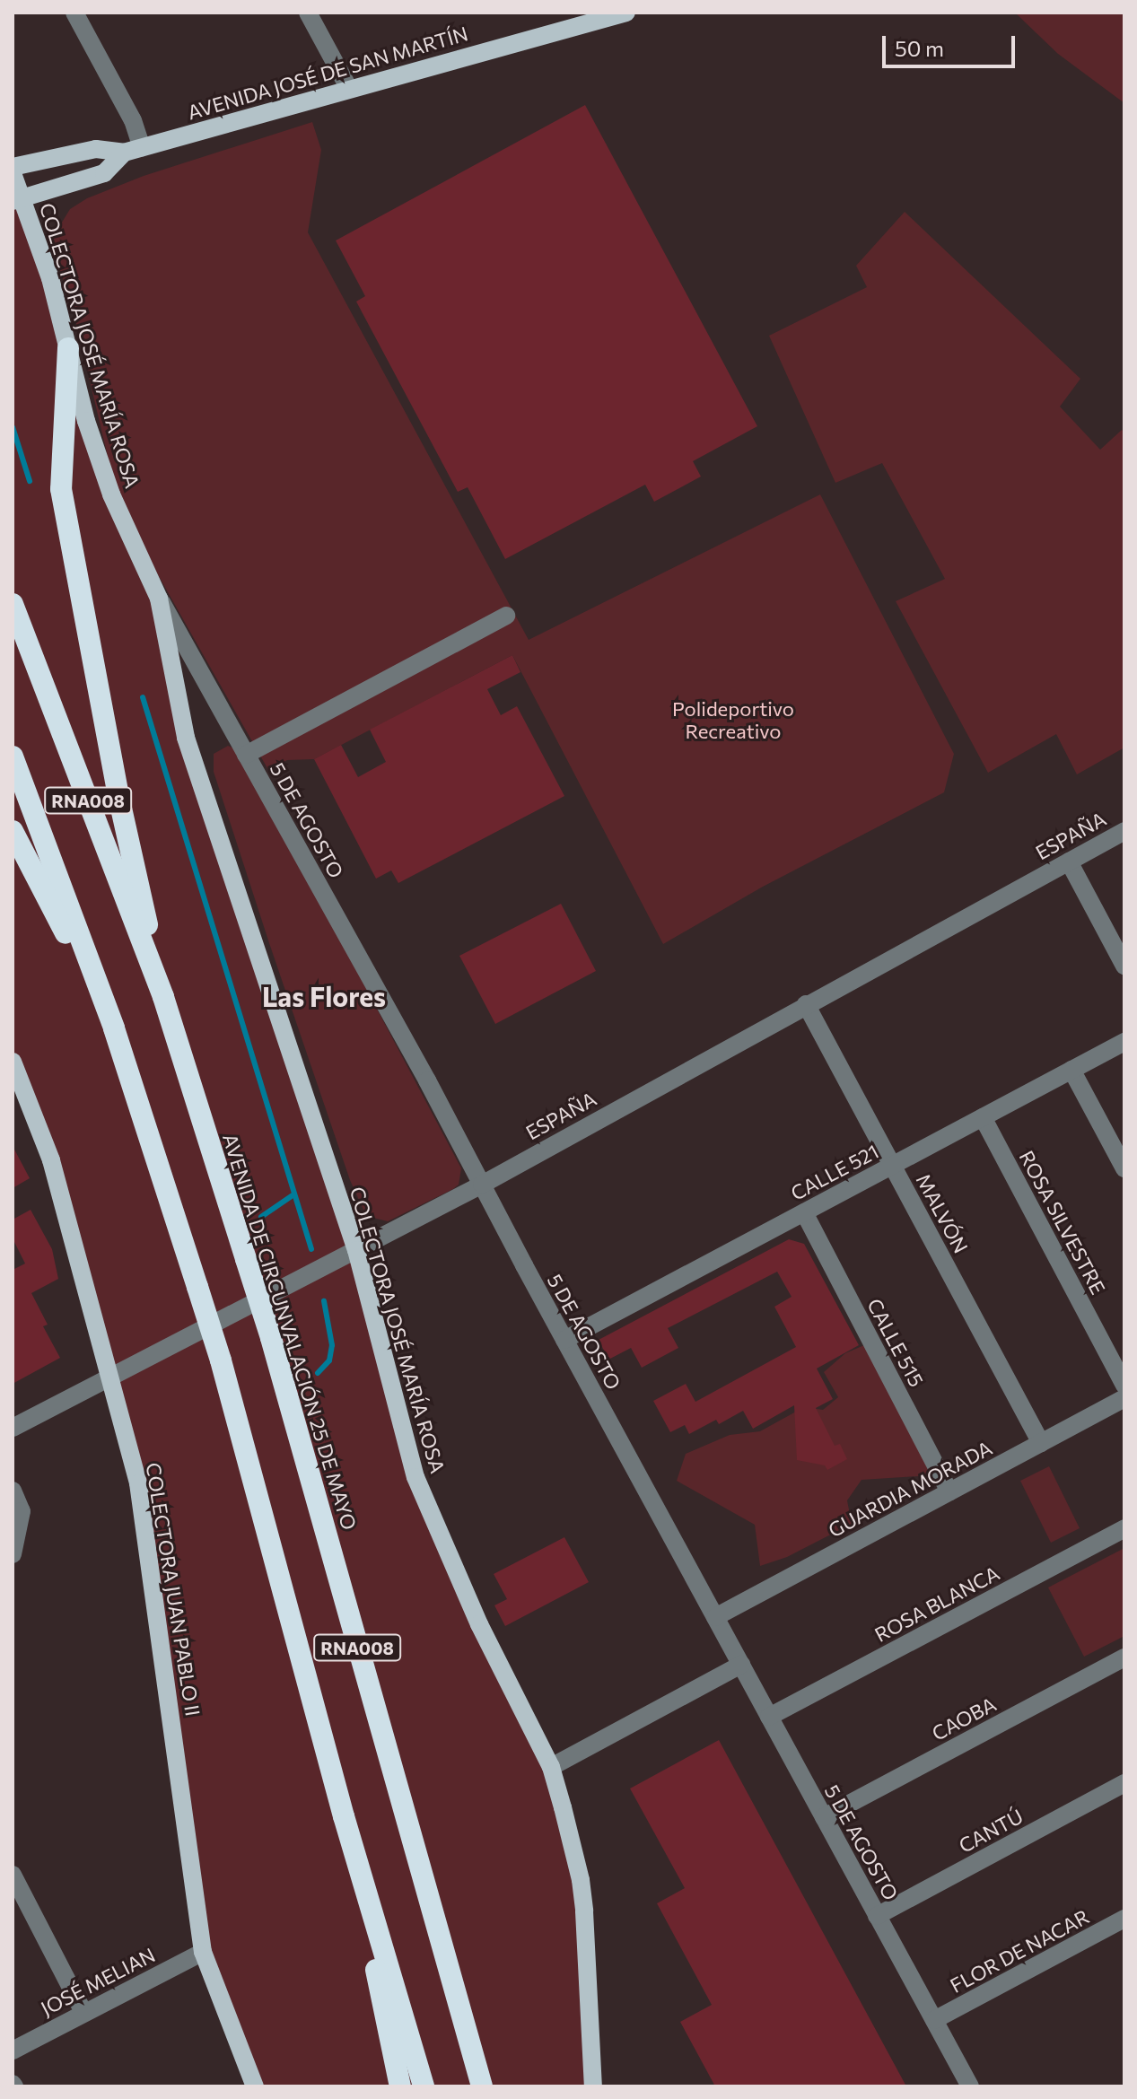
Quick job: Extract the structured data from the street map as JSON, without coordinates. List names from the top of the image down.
{
  "streets": {
    "highway": ["RNA008", "AVENIDA DE CIRCUNVALACIÓN 25 DE MAYO"],
    "main road": ["AVENIDA JOSÉ DE SAN MARTÍN", "COLECTORA JOSÉ MARÍA ROSA", "COLECTORA JUAN PABLO II"],
    "street": [
      "5 DE AGOSTO",
      "ESPAÑA",
      "CALLE 521",
      "MALVÓN",
      "ROSA SILVESTRE",
      "CALLE 515",
      "GUARDIA MORADA",
      "ROSA BLANCA",
      "CAOBA",
      "CANTÚ",
      "FLOR DE NACAR",
      "JOSÉ MELIAN"
    ]
  },
  "crossings": [
    ["AVENIDA JOSÉ DE SAN MARTÍN", "COLECTORA JOSÉ MARÍA ROSA"],
    ["COLECTORA JOSÉ MARÍA ROSA", "5 DE AGOSTO"],
    ["COLECTORA JOSÉ MARÍA ROSA", "ESPAÑA"],
    ["5 DE AGOSTO", "ESPAÑA"],
    ["5 DE AGOSTO", "CALLE 521"],
    ["5 DE AGOSTO", "GUARDIA MORADA"],
    ["5 DE AGOSTO", "ROSA BLANCA"],
    ["5 DE AGOSTO", "CAOBA"],
    ["5 DE AGOSTO", "CANTÚ"],
    ["5 DE AGOSTO", "FLOR DE NACAR"],
    ["ESPAÑA", "MALVÓN"],
    ["ESPAÑA", "COLECTORA JUAN PABLO II"],
    ["CALLE 521", "MALVÓN"],
    ["CALLE 521", "ROSA SILVESTRE"],
    ["CALLE 521", "CALLE 515"],
    ["MALVÓN", "GUARDIA MORADA"],
    ["CALLE 515", "GUARDIA MORADA"],
    ["COLECTORA JUAN PABLO II", "JOSÉ MELIAN"]
  ],
  "districts": ["Las Flores"],
  "parks": ["Polideportivo Recreativo"],
  "scale_bar": "50 m"
}
